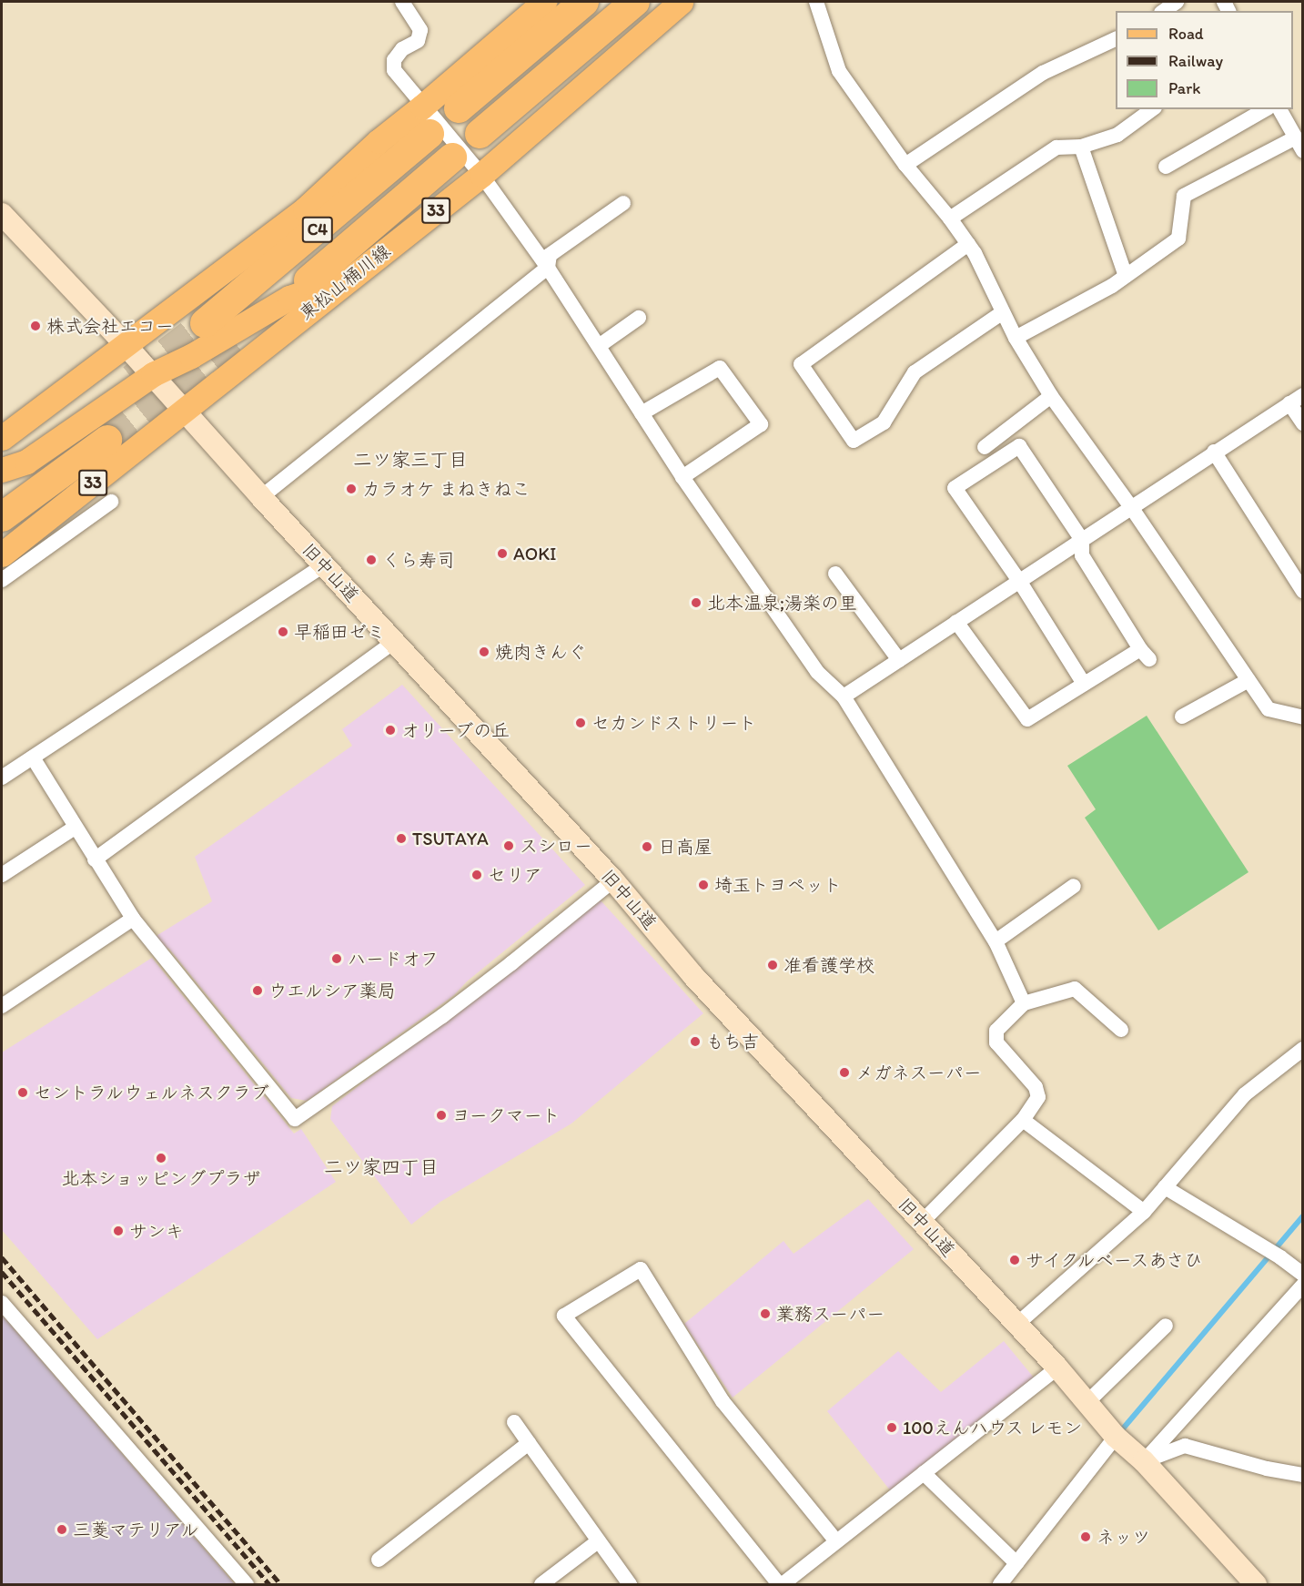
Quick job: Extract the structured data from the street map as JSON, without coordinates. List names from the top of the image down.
{
  "streets": {
    "highway": ["C4"],
    "main road": ["33", "東松山桶川線", "旧中山道"]
  },
  "crossings": [
    ["33", "東松山桶川線"],
    ["33", "旧中山道"],
    ["東松山桶川線", "旧中山道"]
  ],
  "districts": ["二ツ家三丁目", "二ツ家四丁目"],
  "places": [
    "株式会社エコー",
    "カラオケ まねきねこ",
    "AOKI",
    "くら寿司",
    "北本温泉;湯楽の里",
    "早稲田ゼミ",
    "焼肉きんぐ",
    "セカンドストリート",
    "オリーブの丘",
    "TSUTAYA",
    "スシロー",
    "日高屋",
    "セリア",
    "埼玉トヨペット",
    "ハードオフ",
    "准看護学校",
    "ウエルシア薬局",
    "もち吉",
    "メガネスーパー",
    "セントラルウェルネスクラブ",
    "ヨークマート",
    "北本ショッピングプラザ",
    "サンキ",
    "サイクルベースあさひ",
    "業務スーパー",
    "100えんハウス レモン",
    "三菱マテリアル",
    "ネッツ"
  ],
  "legend": ["Road", "Railway", "Park"]
}
